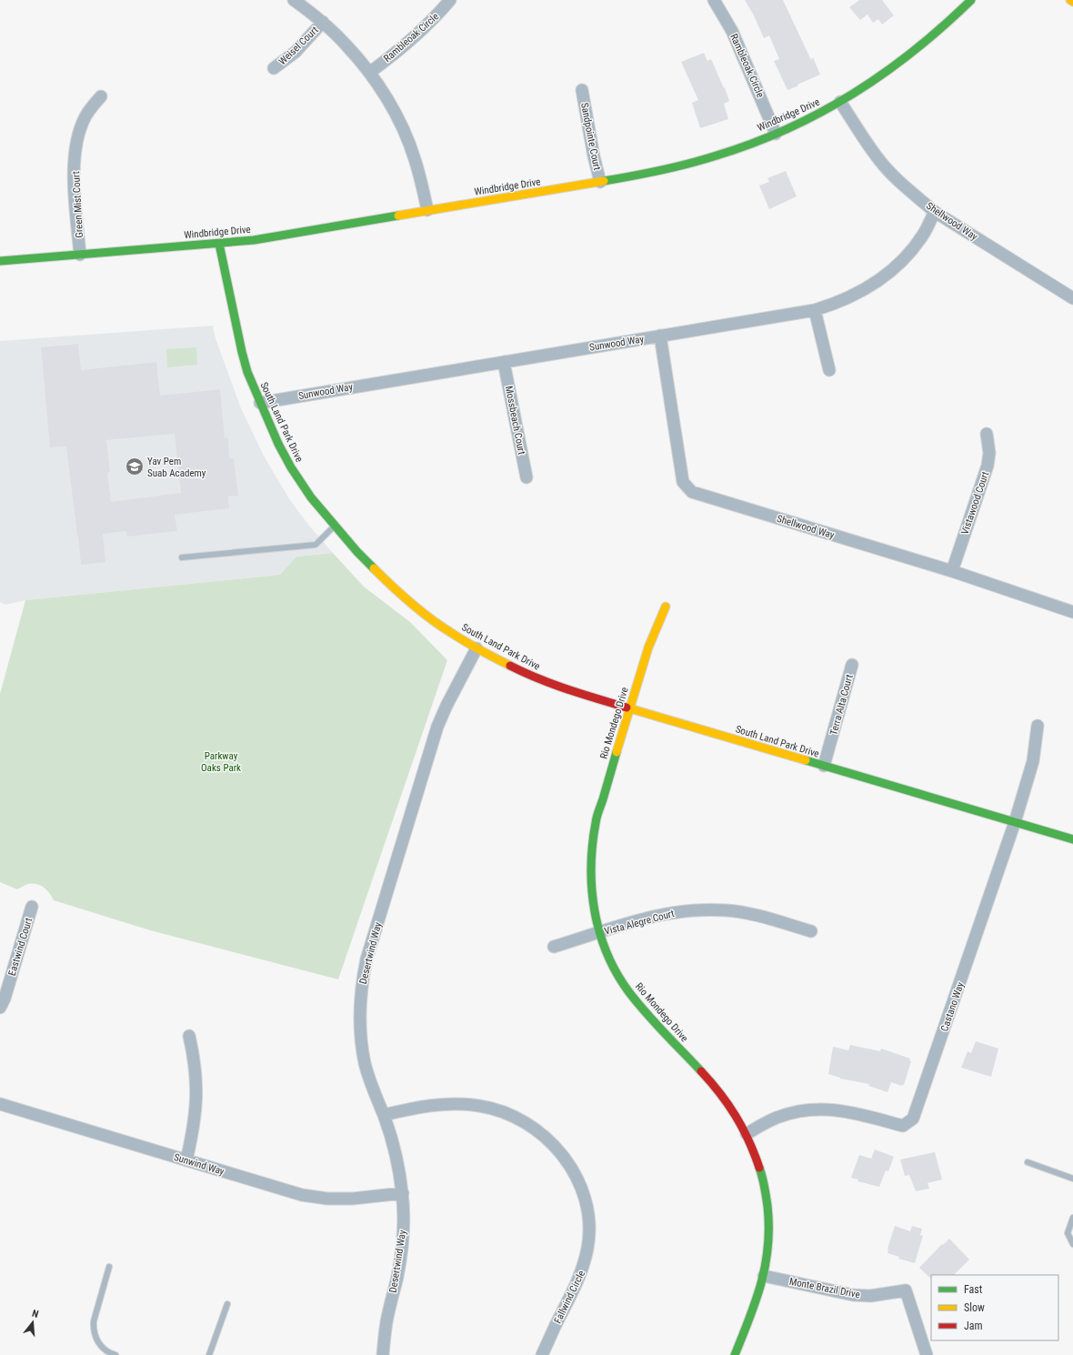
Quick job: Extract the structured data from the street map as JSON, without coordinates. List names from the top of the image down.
{
  "streets": {
    "street": [
      "Rambleoak Circle",
      "Weisel Court",
      "Windbridge Drive",
      "Sandpointe Court",
      "Green Mist Court",
      "Shellwood Way",
      "Sunwood Way",
      "Mossbeach Court",
      "South Land Park Drive",
      "Vistawood Court",
      "Terra Alta Court",
      "Rio Mondego Drive",
      "Vista Alegre Court",
      "Eastwind Court",
      "Desertwind Way",
      "Castano Way",
      "Sunwind Way",
      "Monte Brazil Drive",
      "Fallwind Circle"
    ]
  },
  "crossings": [
    ["Rambleoak Circle", "Windbridge Drive"],
    ["Windbridge Drive", "Sandpointe Court"],
    ["Windbridge Drive", "Green Mist Court"],
    ["Windbridge Drive", "Shellwood Way"],
    ["Windbridge Drive", "South Land Park Drive"],
    ["Shellwood Way", "Sunwood Way"],
    ["Shellwood Way", "Vistawood Court"],
    ["Sunwood Way", "Mossbeach Court"],
    ["Sunwood Way", "South Land Park Drive"],
    ["South Land Park Drive", "Terra Alta Court"],
    ["South Land Park Drive", "Rio Mondego Drive"],
    ["South Land Park Drive", "Desertwind Way"],
    ["South Land Park Drive", "Castano Way"],
    ["Rio Mondego Drive", "Vista Alegre Court"],
    ["Rio Mondego Drive", "Castano Way"],
    ["Rio Mondego Drive", "Monte Brazil Drive"],
    ["Desertwind Way", "Sunwind Way"],
    ["Desertwind Way", "Fallwind Circle"]
  ],
  "parks": ["Parkway Oaks Park"],
  "places": {
    "school or university": ["Yav Pem Suab Academy"]
  },
  "legend": ["Fast", "Slow", "Jam"],
  "north": "top"
}
